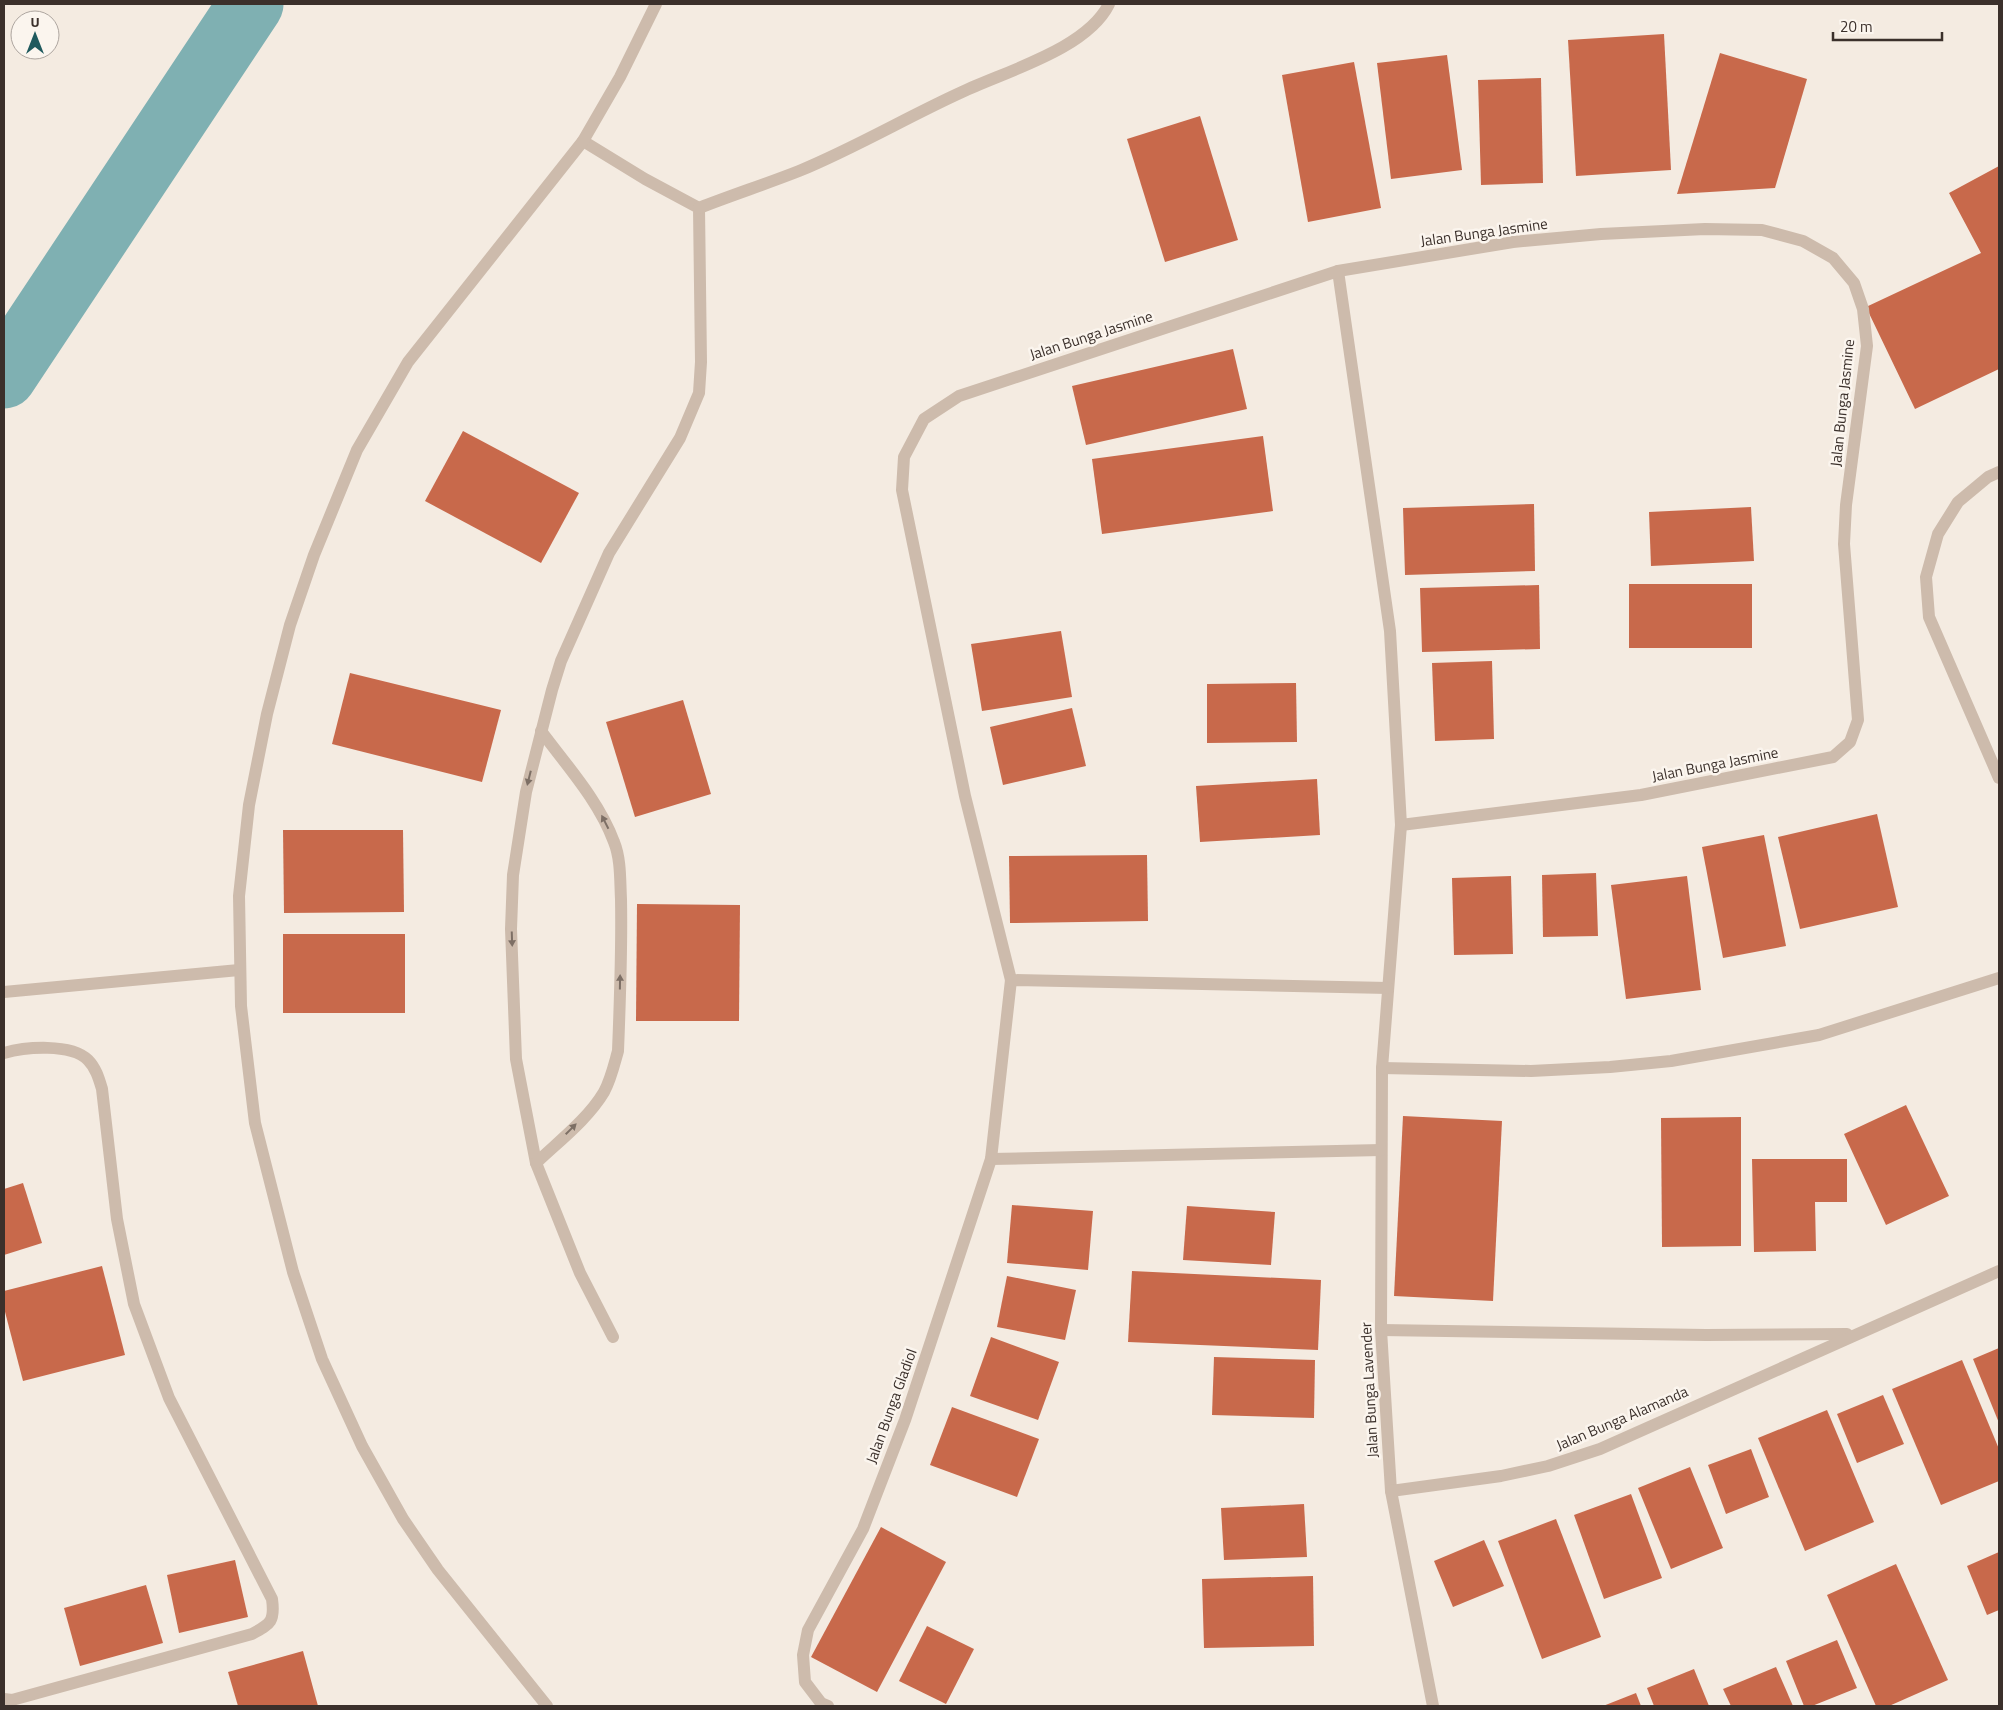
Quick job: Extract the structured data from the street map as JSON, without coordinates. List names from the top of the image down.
{
  "streets": {
    "street": [
      "Jalan Bunga Jasmine",
      "Jalan Bunga Lavender",
      "Jalan Bunga Gladiol",
      "Jalan Bunga Alamanda"
    ]
  },
  "crossings": [
    ["Jalan Bunga Jasmine", "Jalan Bunga Lavender"],
    ["Jalan Bunga Jasmine", "Jalan Bunga Gladiol"],
    ["Jalan Bunga Lavender", "Jalan Bunga Alamanda"]
  ],
  "scale_bar": "20 m",
  "north": "top"
}
